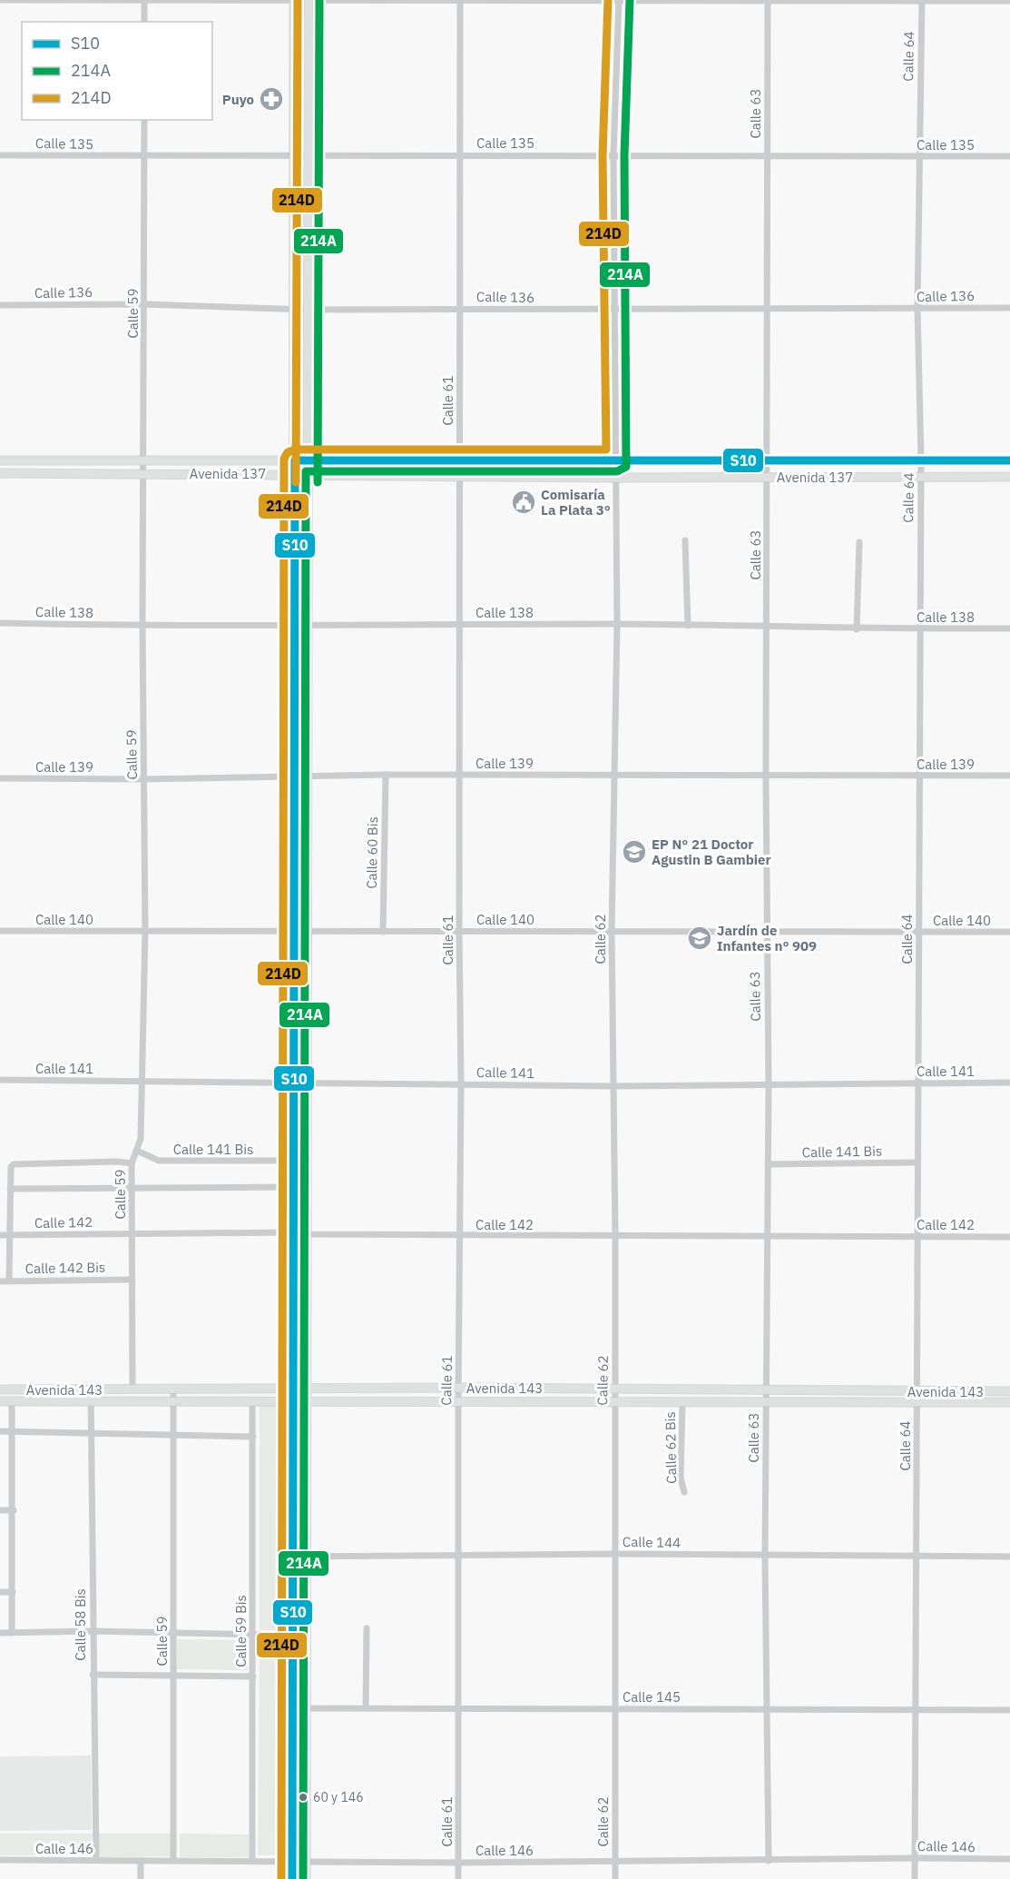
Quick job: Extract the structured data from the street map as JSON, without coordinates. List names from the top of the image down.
{
  "streets": {
    "main road": ["Avenida 137", "Avenida 143"],
    "street": [
      "Calle 64",
      "Calle 63",
      "Calle 135",
      "Calle 136",
      "Calle 59",
      "Calle 61",
      "Calle 138",
      "Calle 139",
      "Calle 60 Bis",
      "Calle 140",
      "Calle 62",
      "Calle 141",
      "Calle 141 Bis",
      "Calle 142",
      "Calle 142 Bis",
      "Calle 62 Bis",
      "Calle 144",
      "Calle 58 Bis",
      "Calle 59 Bis",
      "Calle 145",
      "Calle 146"
    ]
  },
  "crossings": [
    ["Calle 64", "Calle 135"],
    ["Calle 64", "Calle 136"],
    ["Calle 64", "Avenida 137"],
    ["Calle 64", "Calle 138"],
    ["Calle 64", "Calle 139"],
    ["Calle 64", "Calle 140"],
    ["Calle 64", "Calle 141"],
    ["Calle 64", "Calle 141 Bis"],
    ["Calle 64", "Calle 142"],
    ["Calle 64", "Avenida 143"],
    ["Calle 64", "Calle 144"],
    ["Calle 64", "Calle 145"],
    ["Calle 64", "Calle 146"],
    ["Calle 63", "Calle 135"],
    ["Calle 63", "Calle 136"],
    ["Calle 63", "Avenida 137"],
    ["Calle 63", "Calle 138"],
    ["Calle 63", "Calle 139"],
    ["Calle 63", "Calle 140"],
    ["Calle 63", "Calle 141"],
    ["Calle 63", "Calle 141 Bis"],
    ["Calle 63", "Calle 142"],
    ["Calle 63", "Avenida 143"],
    ["Calle 63", "Calle 144"],
    ["Calle 63", "Calle 145"],
    ["Calle 63", "Calle 146"],
    ["Calle 135", "Calle 59"],
    ["Calle 135", "Calle 61"],
    ["Calle 135", "Calle 62"],
    ["Calle 136", "Calle 59"],
    ["Calle 136", "Calle 61"],
    ["Calle 136", "Calle 62"],
    ["Calle 59", "Avenida 137"],
    ["Calle 59", "Calle 138"],
    ["Calle 59", "Calle 139"],
    ["Calle 59", "Calle 140"],
    ["Calle 59", "Calle 141"],
    ["Calle 59", "Calle 141 Bis"],
    ["Calle 59", "Calle 142"],
    ["Calle 59", "Calle 142 Bis"],
    ["Calle 59", "Avenida 143"],
    ["Calle 59", "Calle 146"],
    ["Calle 61", "Avenida 137"],
    ["Calle 61", "Calle 138"],
    ["Calle 61", "Calle 139"],
    ["Calle 61", "Calle 140"],
    ["Calle 61", "Calle 141"],
    ["Calle 61", "Calle 142"],
    ["Calle 61", "Avenida 143"],
    ["Calle 61", "Calle 144"],
    ["Calle 61", "Calle 145"],
    ["Calle 61", "Calle 146"],
    ["Avenida 137", "Calle 62"],
    ["Calle 138", "Calle 62"],
    ["Calle 139", "Calle 60 Bis"],
    ["Calle 139", "Calle 62"],
    ["Calle 60 Bis", "Calle 140"],
    ["Calle 140", "Calle 62"],
    ["Calle 62", "Calle 141"],
    ["Calle 62", "Calle 142"],
    ["Calle 62", "Avenida 143"],
    ["Calle 62", "Calle 144"],
    ["Calle 62", "Calle 145"],
    ["Calle 62", "Calle 146"],
    ["Avenida 143", "Calle 62 Bis"],
    ["Avenida 143", "Calle 58 Bis"],
    ["Avenida 143", "Calle 59 Bis"],
    ["Calle 58 Bis", "Calle 146"],
    ["Calle 59 Bis", "Calle 146"]
  ],
  "places": {
    "pharmacy": ["Puyo"],
    "public building": ["Comisaría La Plata 3°"],
    "school or university": ["EP N° 21 Doctor Agustin B Gambier", "Jardín de Infantes n° 909"],
    "other": ["60 y 146"]
  },
  "lines": ["transit line 214A", "transit line 214D", "transit line S10"],
  "legend": ["S10", "214A", "214D"]
}
